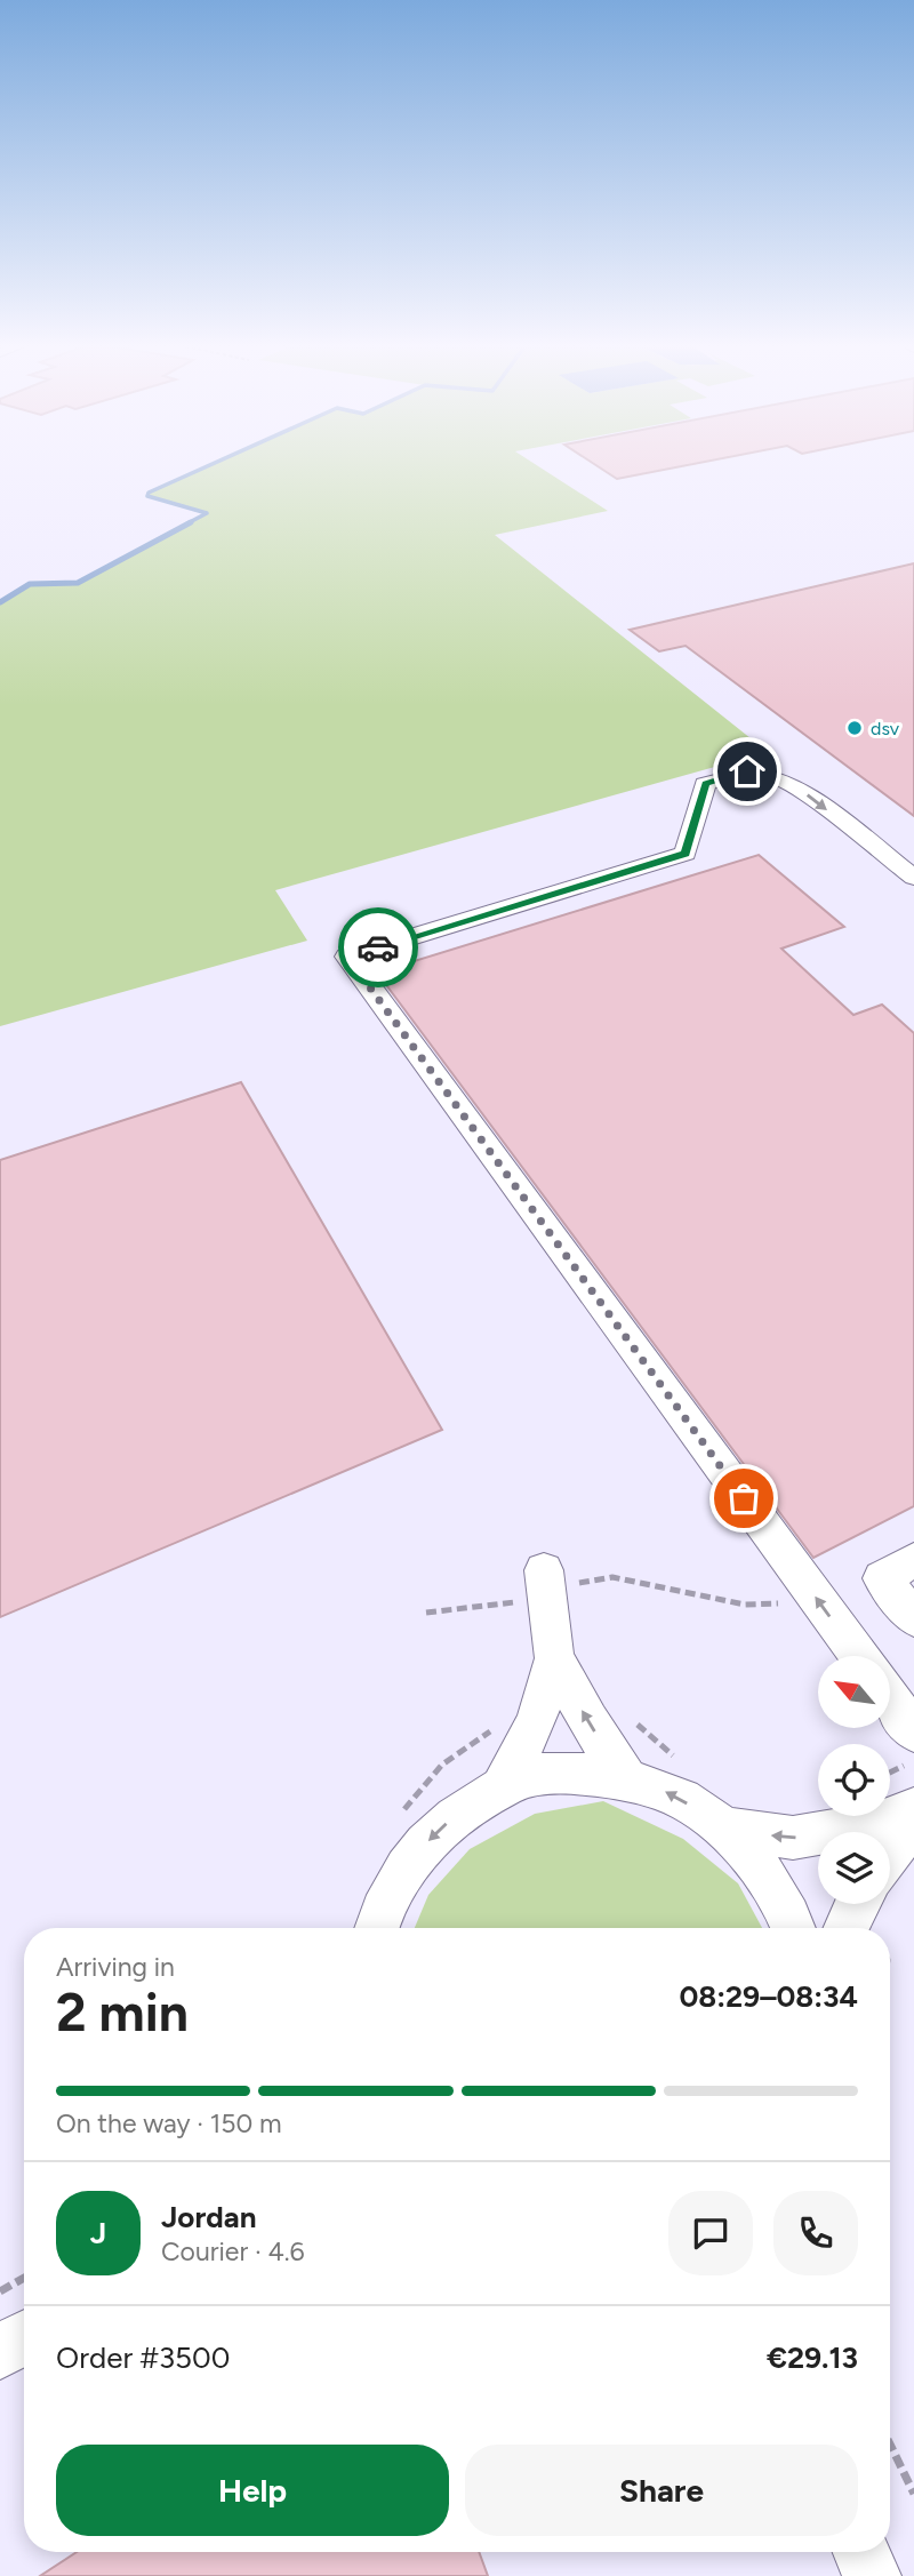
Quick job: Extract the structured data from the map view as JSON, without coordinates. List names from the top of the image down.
{
  "places": ["dsv"],
  "north": "top left",
  "page": {
    "heading": ["2 min", "Arriving in", "08:29–08:34"],
    "panel": [
      "Jordan",
      "Courier · 4.6",
      "Order #3500",
      "€29.13"
    ],
    "bar": "On the way · 150 m",
    "round": "J",
    "buttons": ["Help", "Share"]
  }
}
